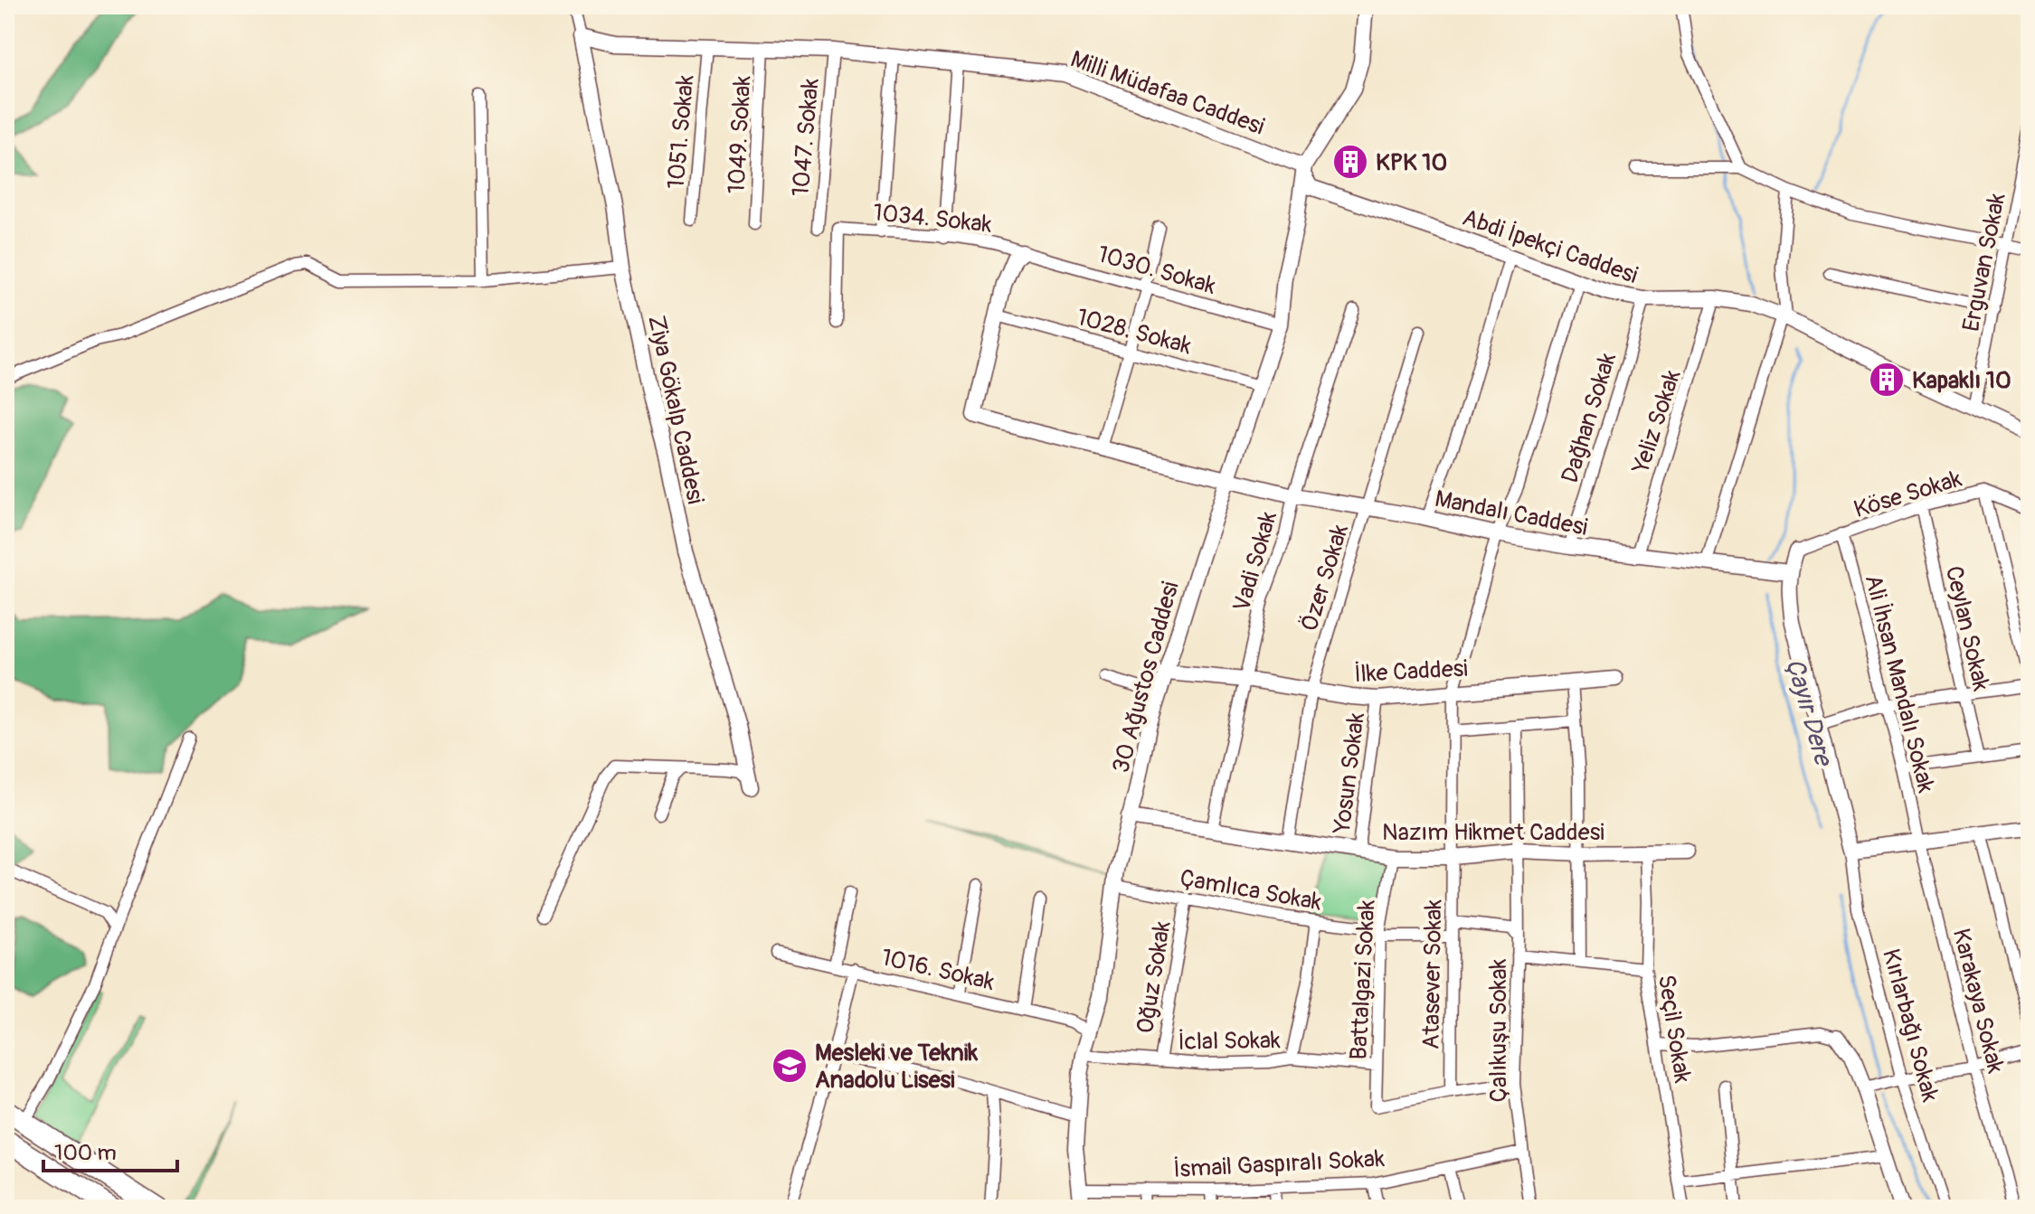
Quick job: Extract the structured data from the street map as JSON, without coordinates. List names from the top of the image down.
{
  "streets": {
    "street": [
      "Milli Müdafaa Caddesi",
      "1051. Sokak",
      "1049. Sokak",
      "1047. Sokak",
      "1034. Sokak",
      "Abdi İpekçi Caddesi",
      "Erguvan Sokak",
      "1030. Sokak",
      "1028. Sokak",
      "Ziya Gökalp Caddesi",
      "Dağhan Sokak",
      "Yeliz Sokak",
      "Köse Sokak",
      "Mandalı Caddesi",
      "Vadi Sokak",
      "Özer Sokak",
      "Ceylan Sokak",
      "İlke Caddesi",
      "30 Ağustos Caddesi",
      "Ali İhsan Mandalı Sokak",
      "Yosun Sokak",
      "Nazım Hikmet Caddesi",
      "Çamlıca Sokak",
      "1016. Sokak",
      "Atasever Sokak",
      "Oğuz Sokak",
      "Battalgazi Sokak",
      "Karakaya Sokak",
      "Kırlarbağı Sokak",
      "Seçil Sokak",
      "Çalıkuşu Sokak",
      "İclal Sokak",
      "İsmail Gaspıralı Sokak"
    ]
  },
  "crossings": [
    ["Milli Müdafaa Caddesi", "1051. Sokak"],
    ["Milli Müdafaa Caddesi", "1049. Sokak"],
    ["Milli Müdafaa Caddesi", "1047. Sokak"],
    ["Milli Müdafaa Caddesi", "Abdi İpekçi Caddesi"],
    ["Milli Müdafaa Caddesi", "Ziya Gökalp Caddesi"],
    ["Milli Müdafaa Caddesi", "30 Ağustos Caddesi"],
    ["1034. Sokak", "1030. Sokak"],
    ["Abdi İpekçi Caddesi", "Erguvan Sokak"],
    ["Abdi İpekçi Caddesi", "Dağhan Sokak"],
    ["Abdi İpekçi Caddesi", "Yeliz Sokak"],
    ["Abdi İpekçi Caddesi", "30 Ağustos Caddesi"],
    ["Abdi İpekçi Caddesi", "Atasever Sokak"],
    ["1030. Sokak", "30 Ağustos Caddesi"],
    ["1028. Sokak", "Mandalı Caddesi"],
    ["1028. Sokak", "30 Ağustos Caddesi"],
    ["Dağhan Sokak", "Mandalı Caddesi"],
    ["Yeliz Sokak", "Mandalı Caddesi"],
    ["Köse Sokak", "Ceylan Sokak"],
    ["Köse Sokak", "Ali İhsan Mandalı Sokak"],
    ["Mandalı Caddesi", "Vadi Sokak"],
    ["Mandalı Caddesi", "Özer Sokak"],
    ["Mandalı Caddesi", "30 Ağustos Caddesi"],
    ["Mandalı Caddesi", "Atasever Sokak"],
    ["Vadi Sokak", "İlke Caddesi"],
    ["Vadi Sokak", "Nazım Hikmet Caddesi"],
    ["Özer Sokak", "İlke Caddesi"],
    ["Özer Sokak", "Nazım Hikmet Caddesi"],
    ["İlke Caddesi", "30 Ağustos Caddesi"],
    ["İlke Caddesi", "Yosun Sokak"],
    ["İlke Caddesi", "Atasever Sokak"],
    ["30 Ağustos Caddesi", "Nazım Hikmet Caddesi"],
    ["30 Ağustos Caddesi", "Çamlıca Sokak"],
    ["30 Ağustos Caddesi", "1016. Sokak"],
    ["30 Ağustos Caddesi", "İclal Sokak"],
    ["30 Ağustos Caddesi", "İsmail Gaspıralı Sokak"],
    ["Ali İhsan Mandalı Sokak", "Karakaya Sokak"],
    ["Yosun Sokak", "Nazım Hikmet Caddesi"],
    ["Nazım Hikmet Caddesi", "Atasever Sokak"],
    ["Nazım Hikmet Caddesi", "Battalgazi Sokak"],
    ["Nazım Hikmet Caddesi", "Seçil Sokak"],
    ["Nazım Hikmet Caddesi", "Çalıkuşu Sokak"],
    ["Çamlıca Sokak", "Atasever Sokak"],
    ["Çamlıca Sokak", "Oğuz Sokak"],
    ["Çamlıca Sokak", "Battalgazi Sokak"],
    ["Atasever Sokak", "Battalgazi Sokak"],
    ["Oğuz Sokak", "İclal Sokak"],
    ["Battalgazi Sokak", "İclal Sokak"],
    ["Çalıkuşu Sokak", "İsmail Gaspıralı Sokak"]
  ],
  "water": ["Çayır Dere"],
  "places": {
    "building": ["KPK 10", "Kapaklı 10"],
    "school or university": ["Mesleki ve Teknik Anadolu Lisesi"]
  },
  "scale_bar": "100 m"
}
